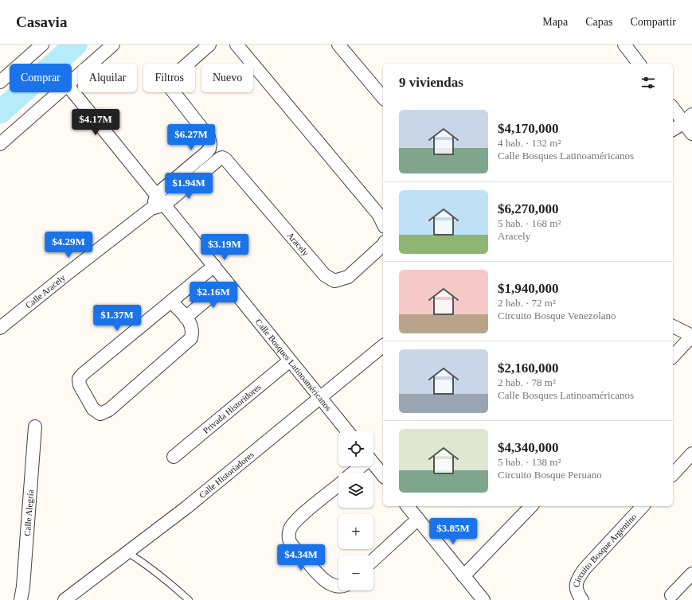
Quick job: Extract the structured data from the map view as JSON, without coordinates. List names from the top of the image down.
{
  "streets": {
    "street": [
      "Aracely",
      "Calle Aracely",
      "Calle Bosques Latinoaméricanos",
      "Privada Historidores",
      "Calle Historiadores",
      "Calle Alegría",
      "Circuito Bosque Argentino"
    ]
  },
  "crossings": [
    ["Aracely", "Calle Aracely"],
    ["Aracely", "Calle Bosques Latinoaméricanos"],
    ["Calle Aracely", "Calle Bosques Latinoaméricanos"],
    ["Calle Bosques Latinoaméricanos", "Privada Historidores"],
    ["Calle Bosques Latinoaméricanos", "Calle Historiadores"]
  ],
  "page": {
    "header": "Casavia",
    "nav": ["Mapa", "Capas", "Compartir"],
    "chip": [
      "Comprar",
      "Alquilar",
      "Filtros",
      "Nuevo"
    ],
    "heading": "9 viviendas",
    "list": [
      {
        "name": "$4,170,000",
        "note": "4 hab. · 132 m² · Calle Bosques Latinoaméricanos"
      },
      {
        "name": "$6,270,000",
        "note": "5 hab. · 168 m² · Aracely"
      },
      {
        "name": "$1,940,000",
        "note": "2 hab. · 72 m² · Circuito Bosque Venezolano"
      },
      {
        "name": "$2,160,000",
        "note": "2 hab. · 78 m² · Calle Bosques Latinoaméricanos"
      },
      {
        "name": "$4,340,000",
        "note": "5 hab. · 138 m² · Circuito Bosque Peruano"
      }
    ],
    "price": [
      "$4.17M",
      "$6.27M",
      "$1.94M",
      "$4.29M",
      "$3.19M",
      "$2.16M",
      "$1.37M",
      "$3.85M",
      "$4.34M"
    ],
    "map_buttons": ["+", "−"]
  }
}
